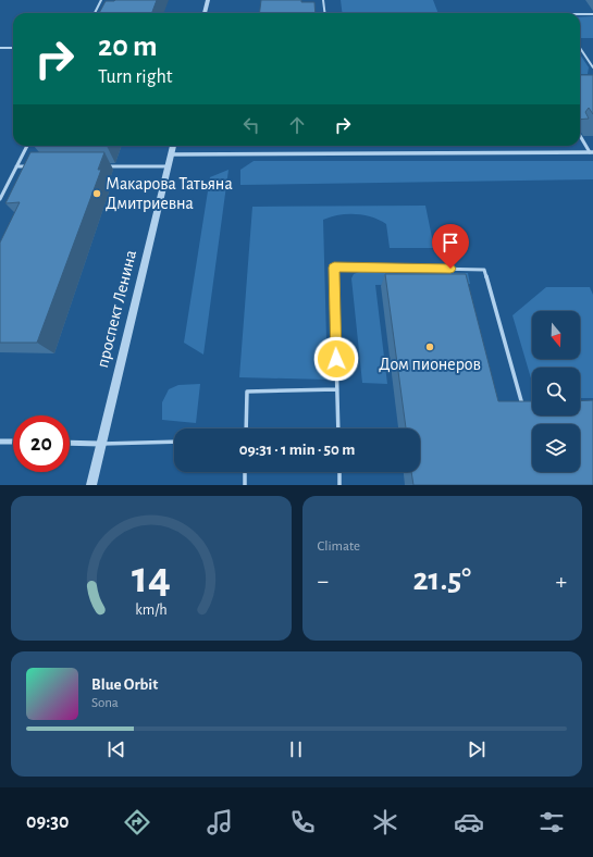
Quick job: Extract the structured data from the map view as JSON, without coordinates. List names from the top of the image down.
{
  "streets": {
    "street": ["проспект Ленина"]
  },
  "places": ["Макарова Татьяна Дмитриевна", "Дом пионеров"],
  "north": "bottom",
  "page": {
    "turn": ["20 m", "Turn right"],
    "limit": "20",
    "trip": "09:31 · 1 min · 50 m",
    "tile": "Climate",
    "heat": ["−", "21.5°", "+"],
    "song": ["Blue Orbit", "Sona"],
    "tabs": "09:30",
    "gauge": ["14", "km/h"]
  }
}
